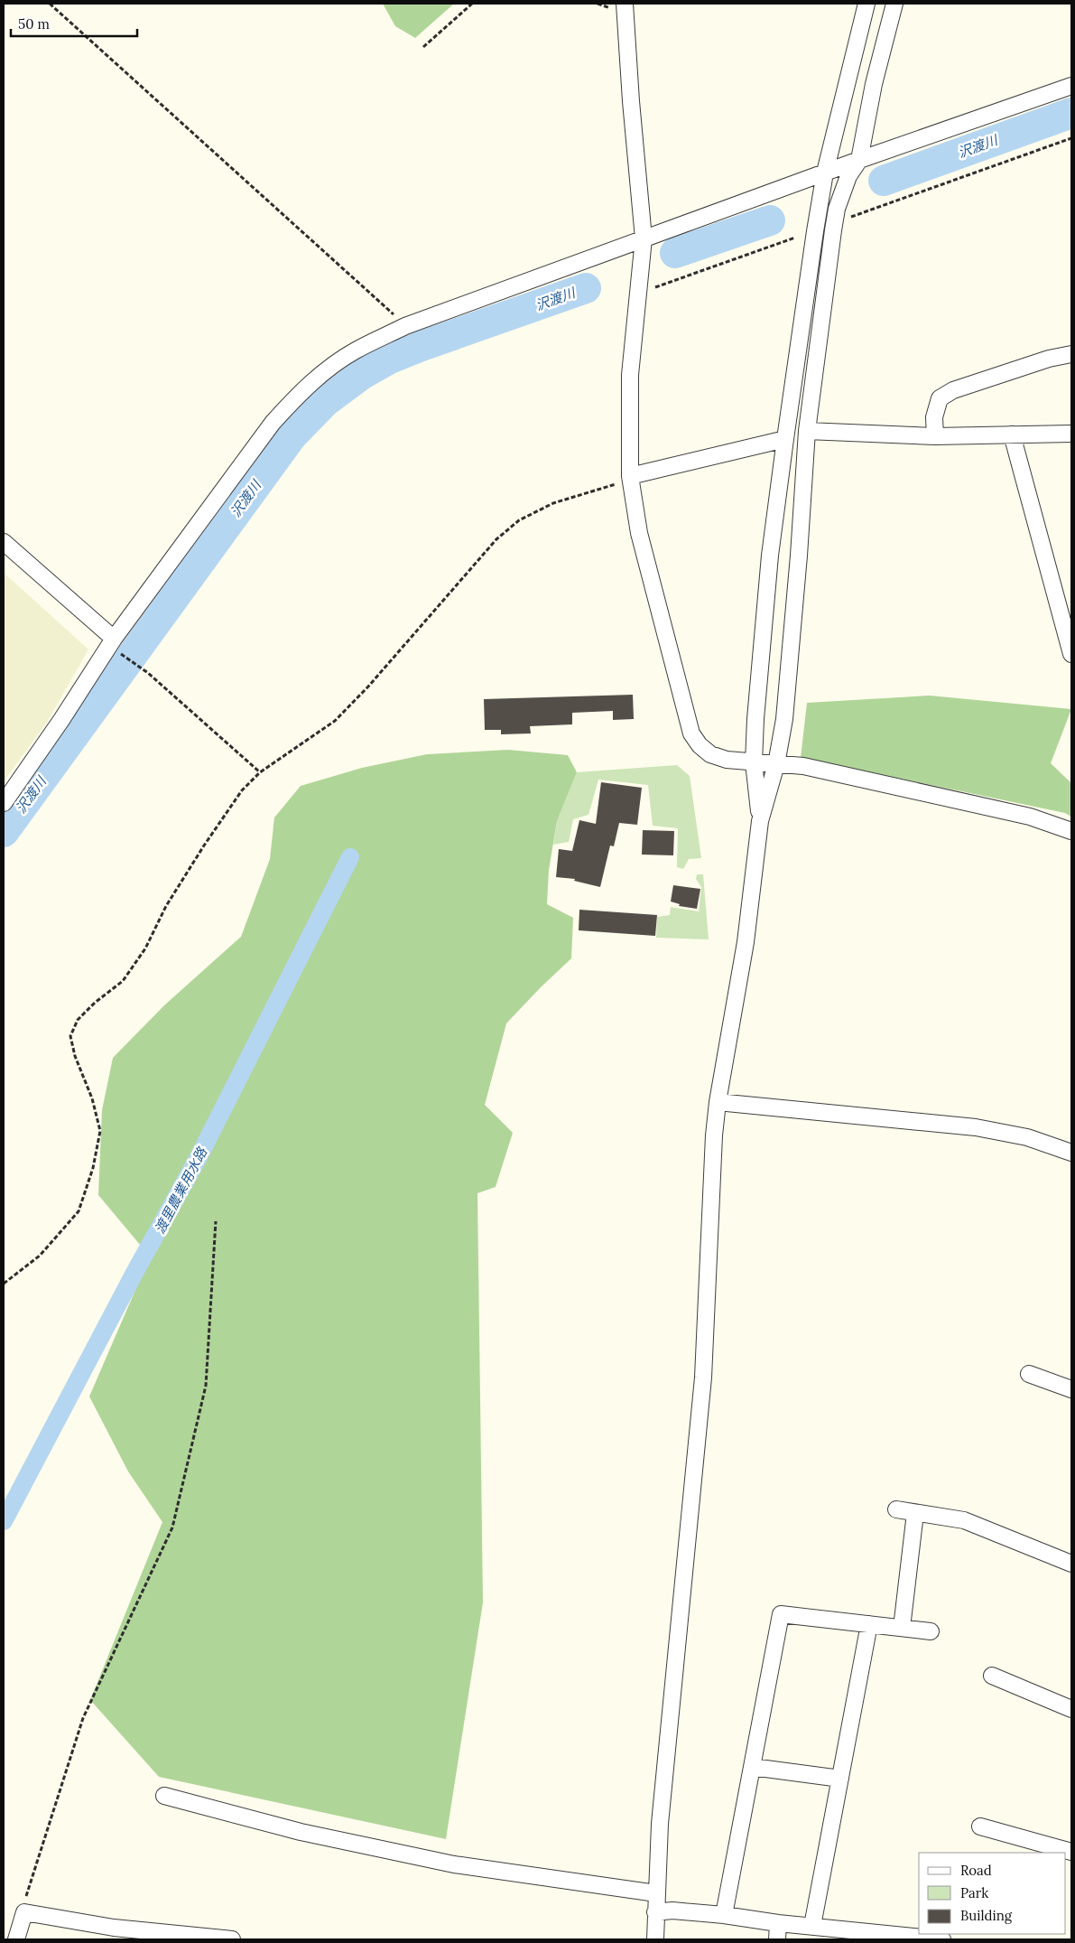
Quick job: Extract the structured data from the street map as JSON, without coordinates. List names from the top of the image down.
{
  "water": ["沢渡川", "渡里農業用水路"],
  "legend": ["Road", "Park", "Building"],
  "scale_bar": "50 m"
}
